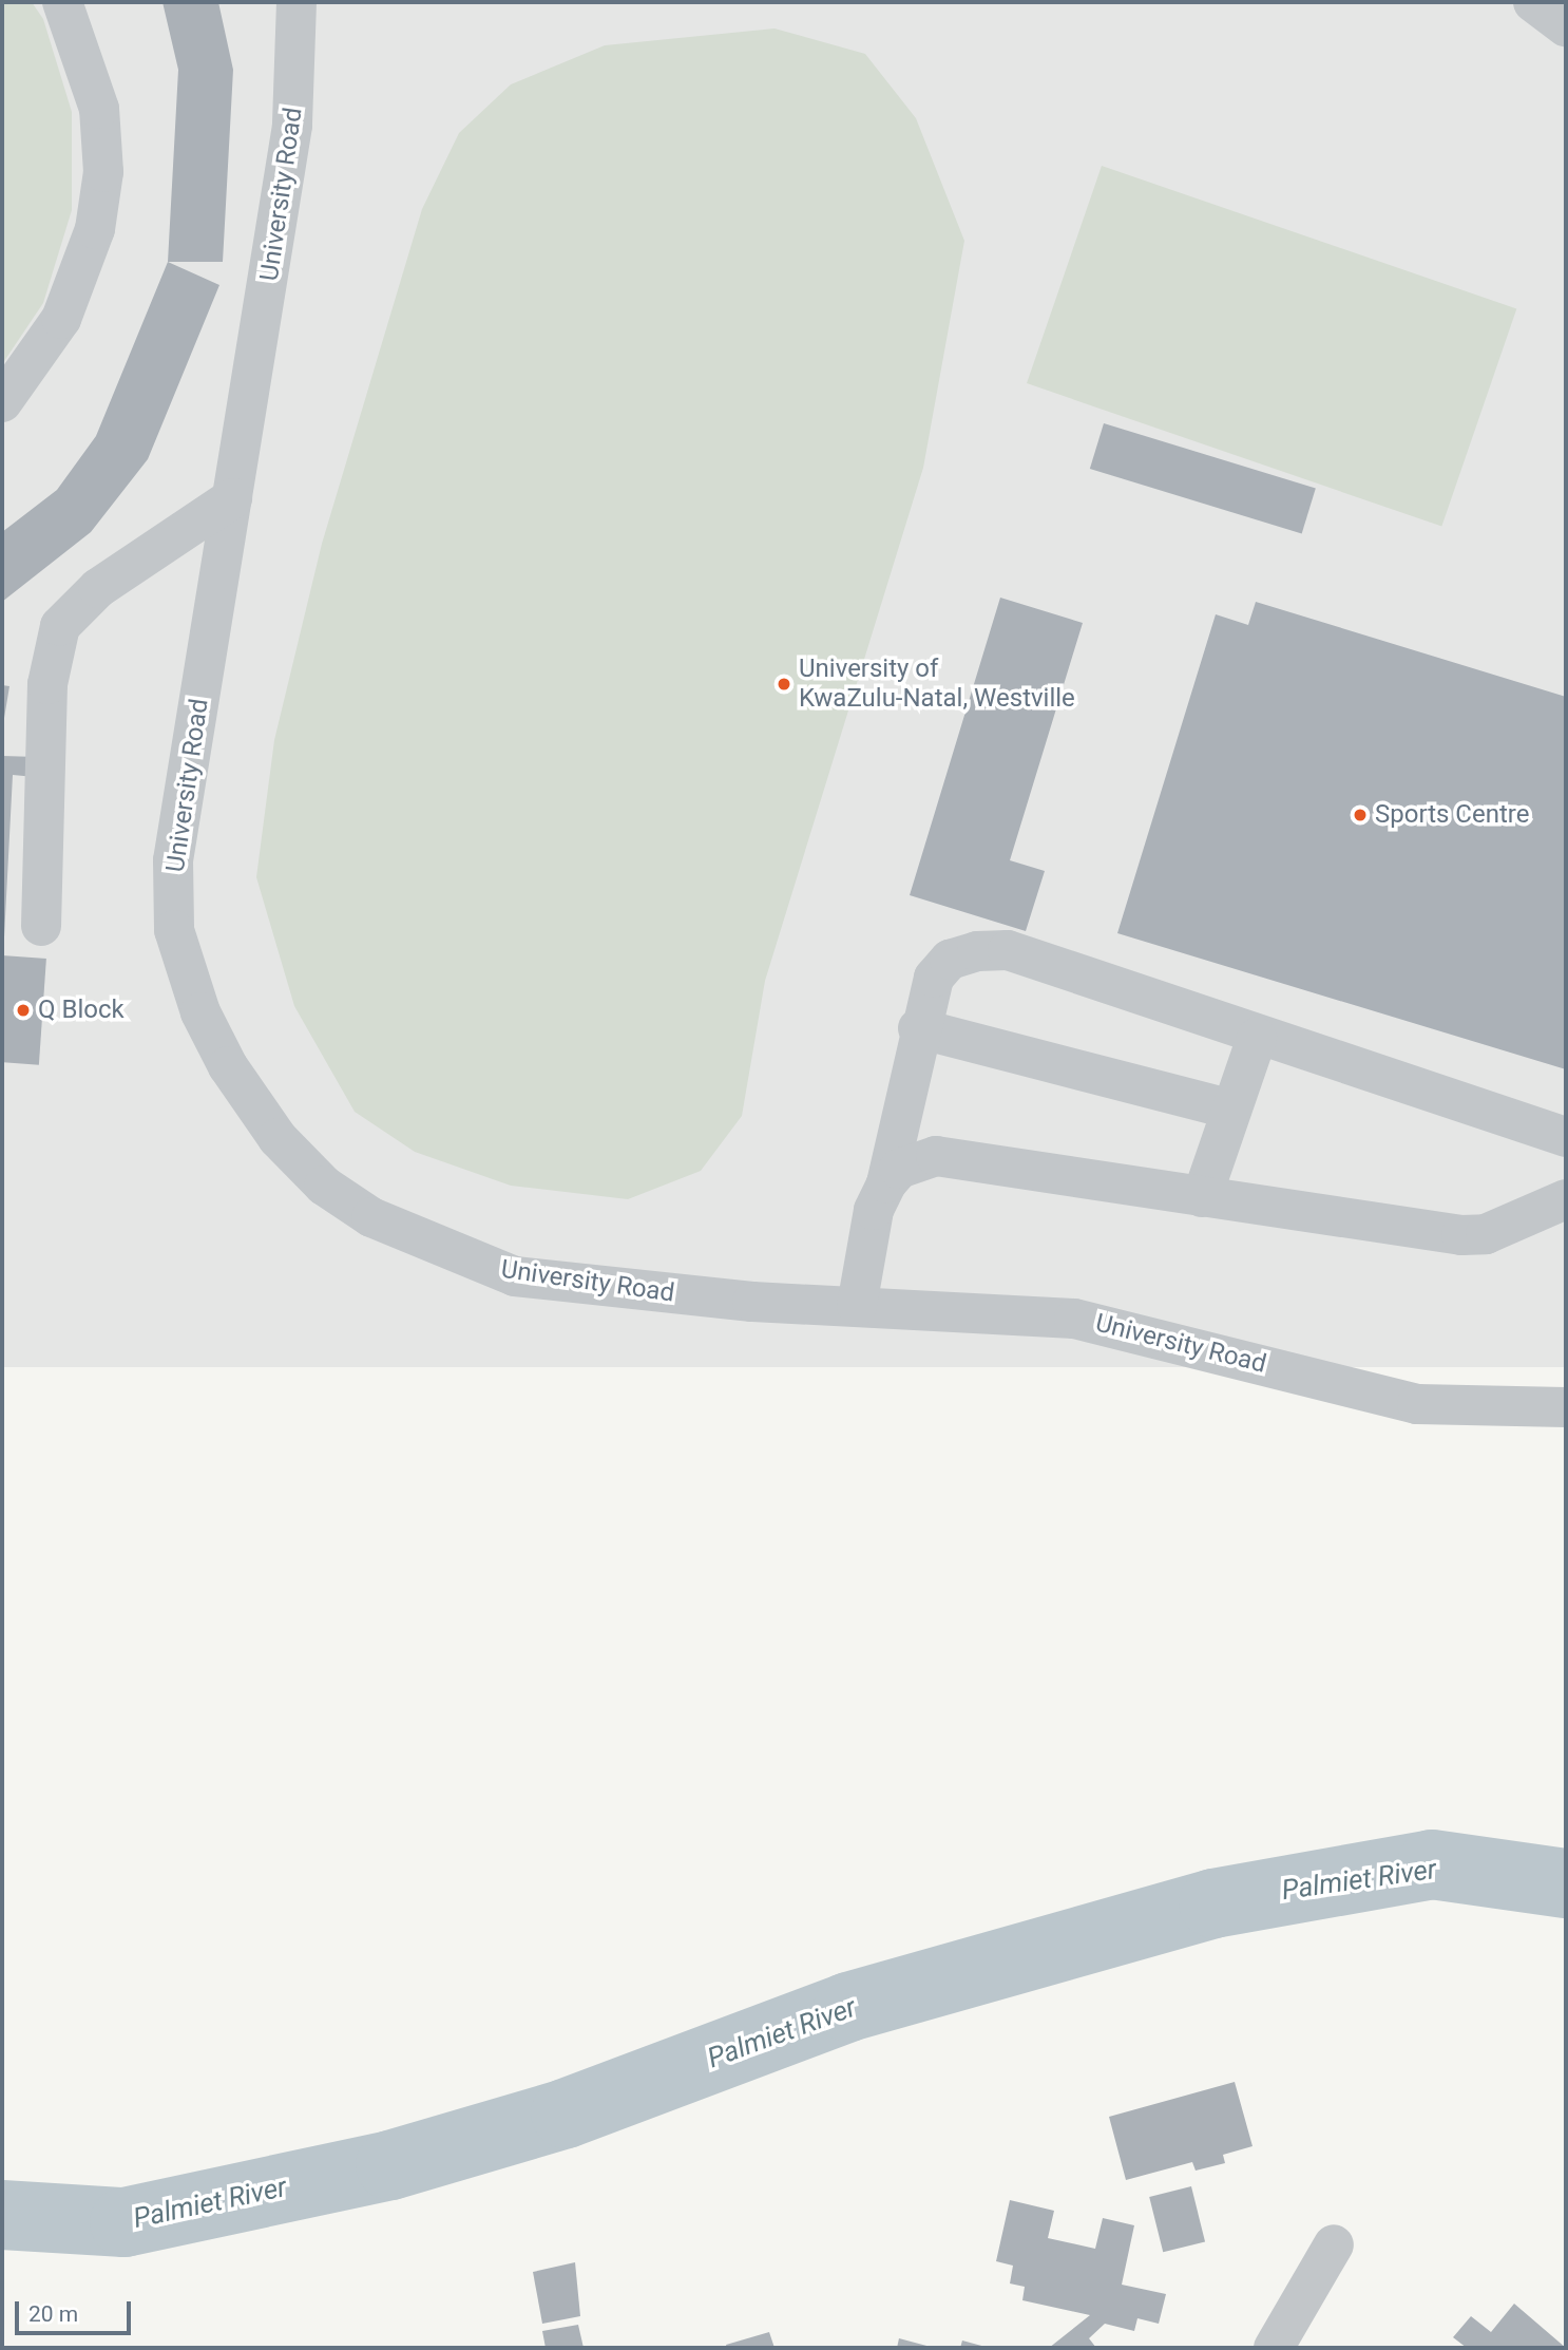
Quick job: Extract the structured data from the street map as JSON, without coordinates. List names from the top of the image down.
{
  "streets": {
    "street": ["University Road"]
  },
  "water": ["Palmiet River"],
  "places": ["University of KwaZulu-Natal, Westville", "Sports Centre", "Q Block"],
  "scale_bar": "20 m"
}
